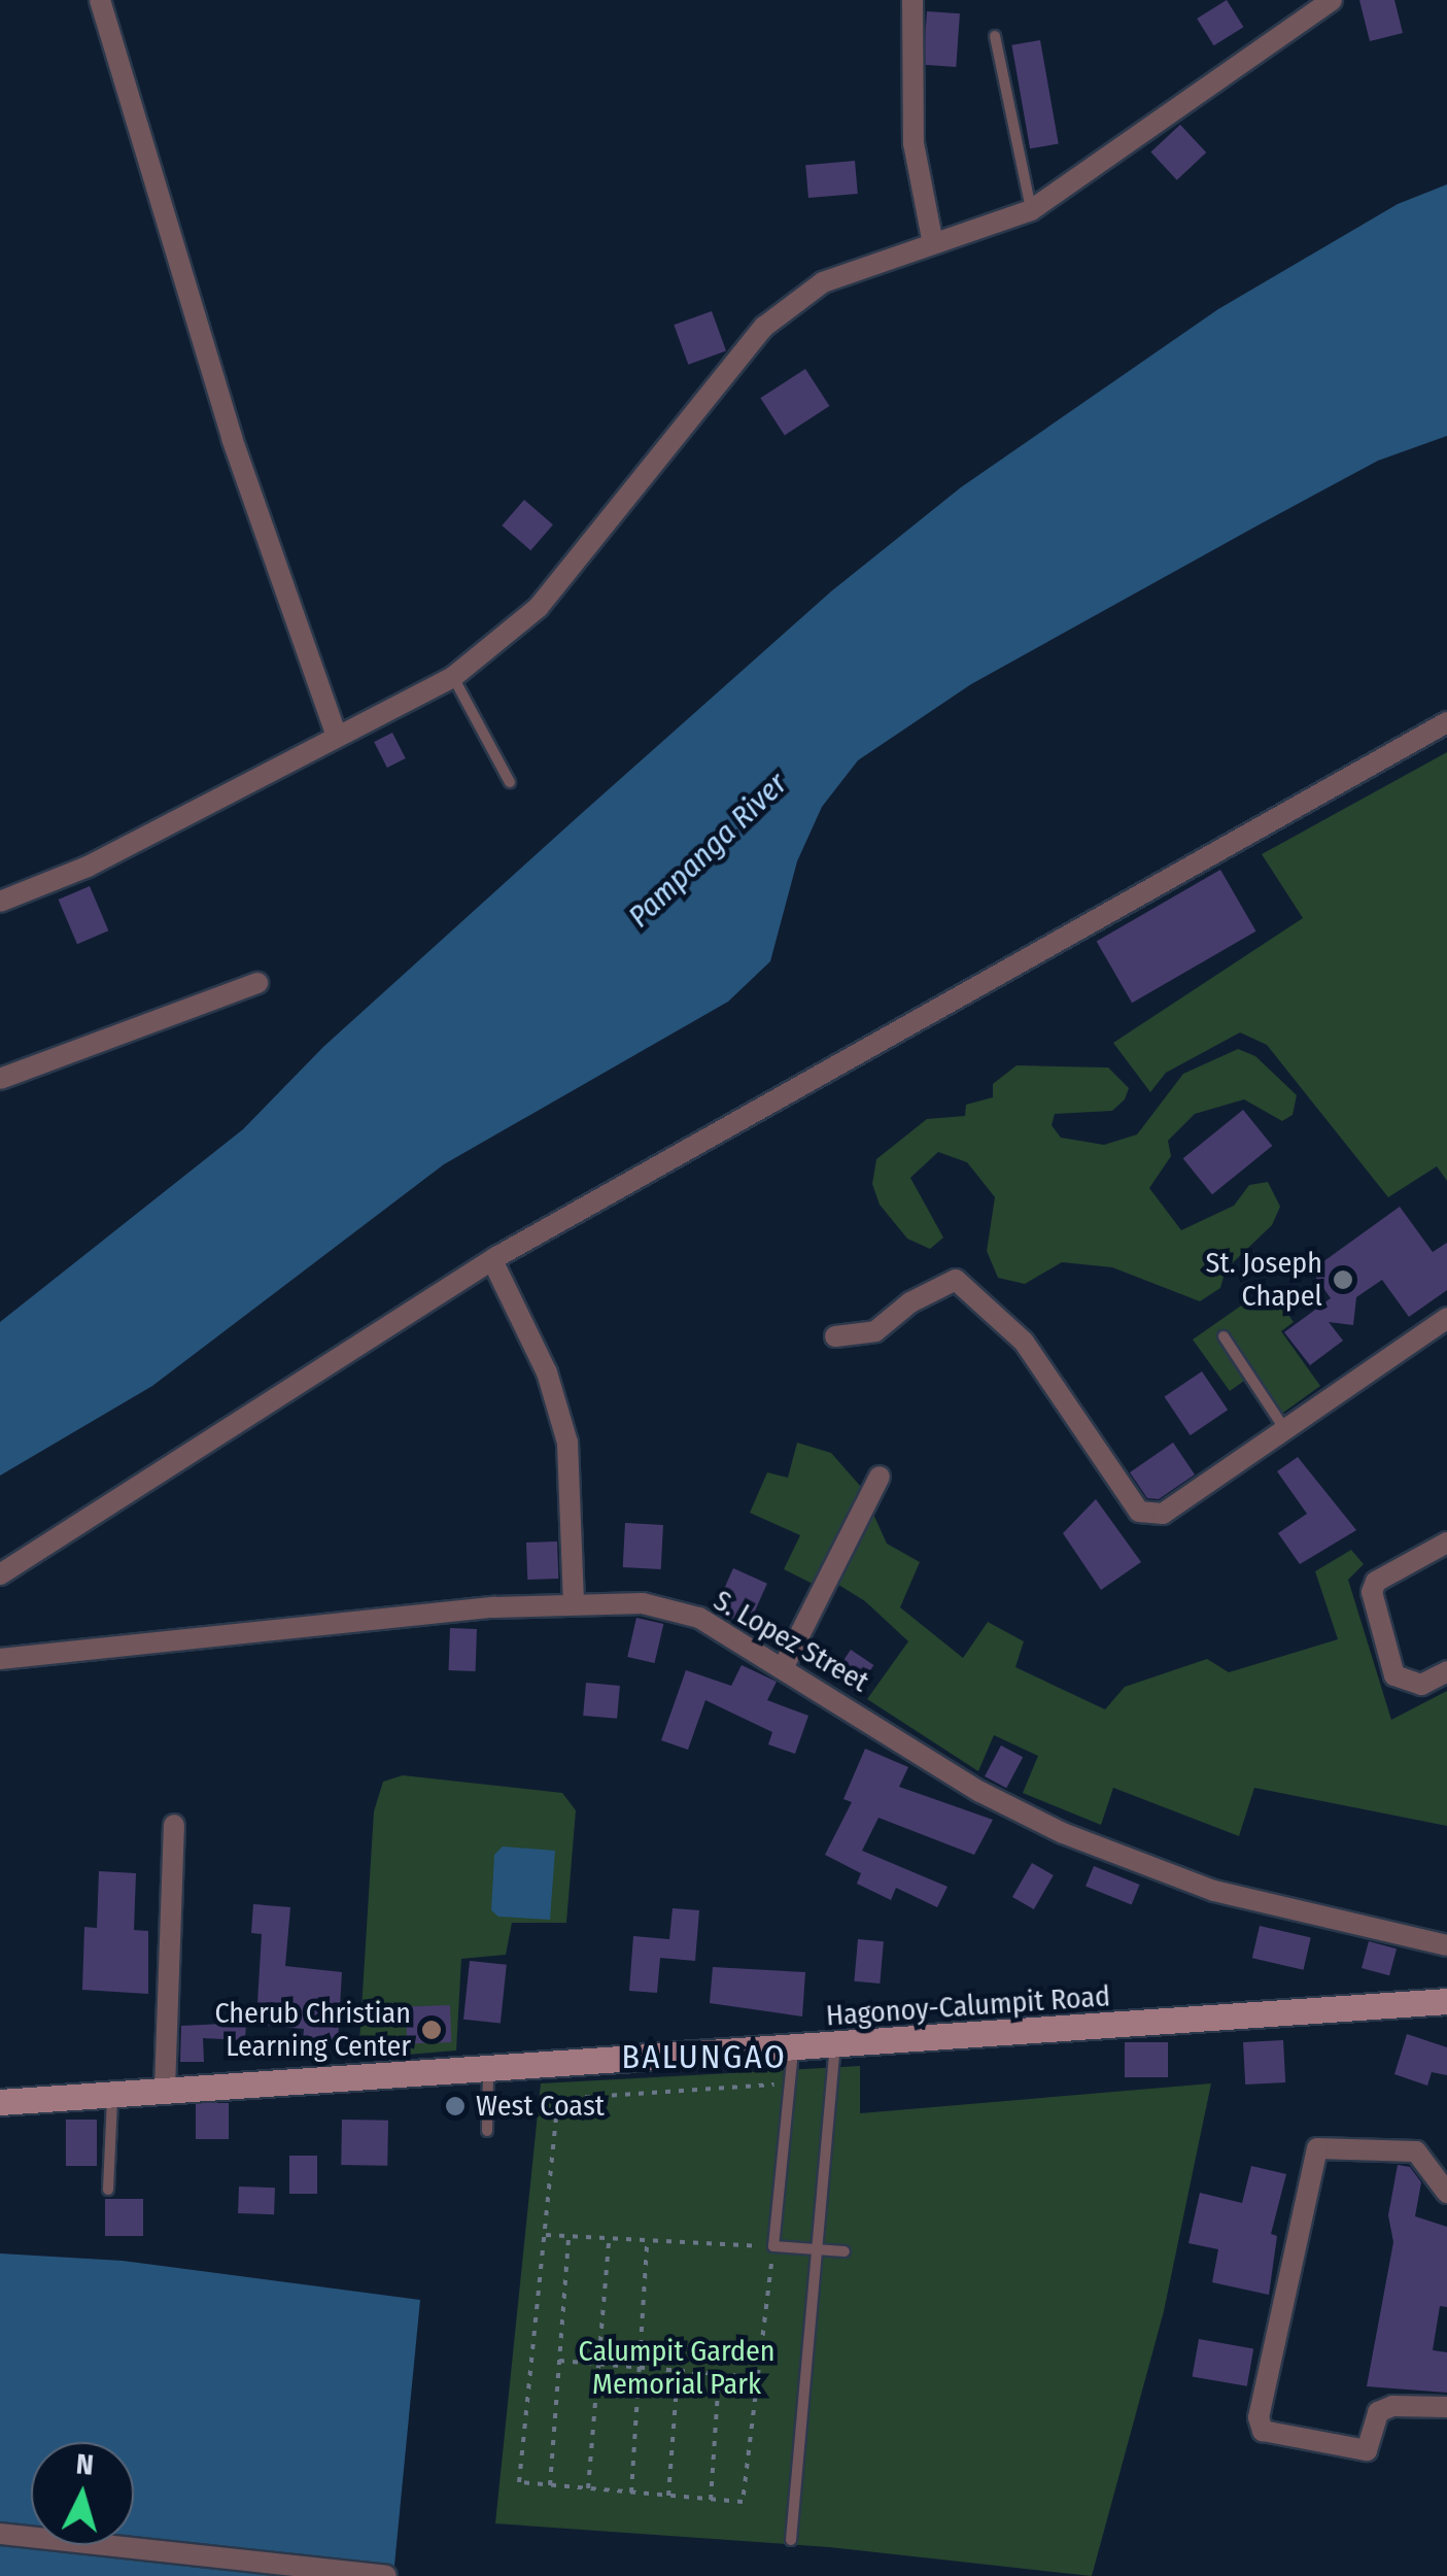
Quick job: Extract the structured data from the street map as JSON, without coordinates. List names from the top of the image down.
{
  "streets": {
    "main road": ["Hagonoy-Calumpit Road"],
    "street": ["S. Lopez Street"]
  },
  "districts": ["BALUNGAO"],
  "water": ["Pampanga River"],
  "parks": ["Calumpit Garden Memorial Park"],
  "places": ["St. Joseph Chapel", "Cherub Christian Learning Center", "West Coast"],
  "north": "top"
}
